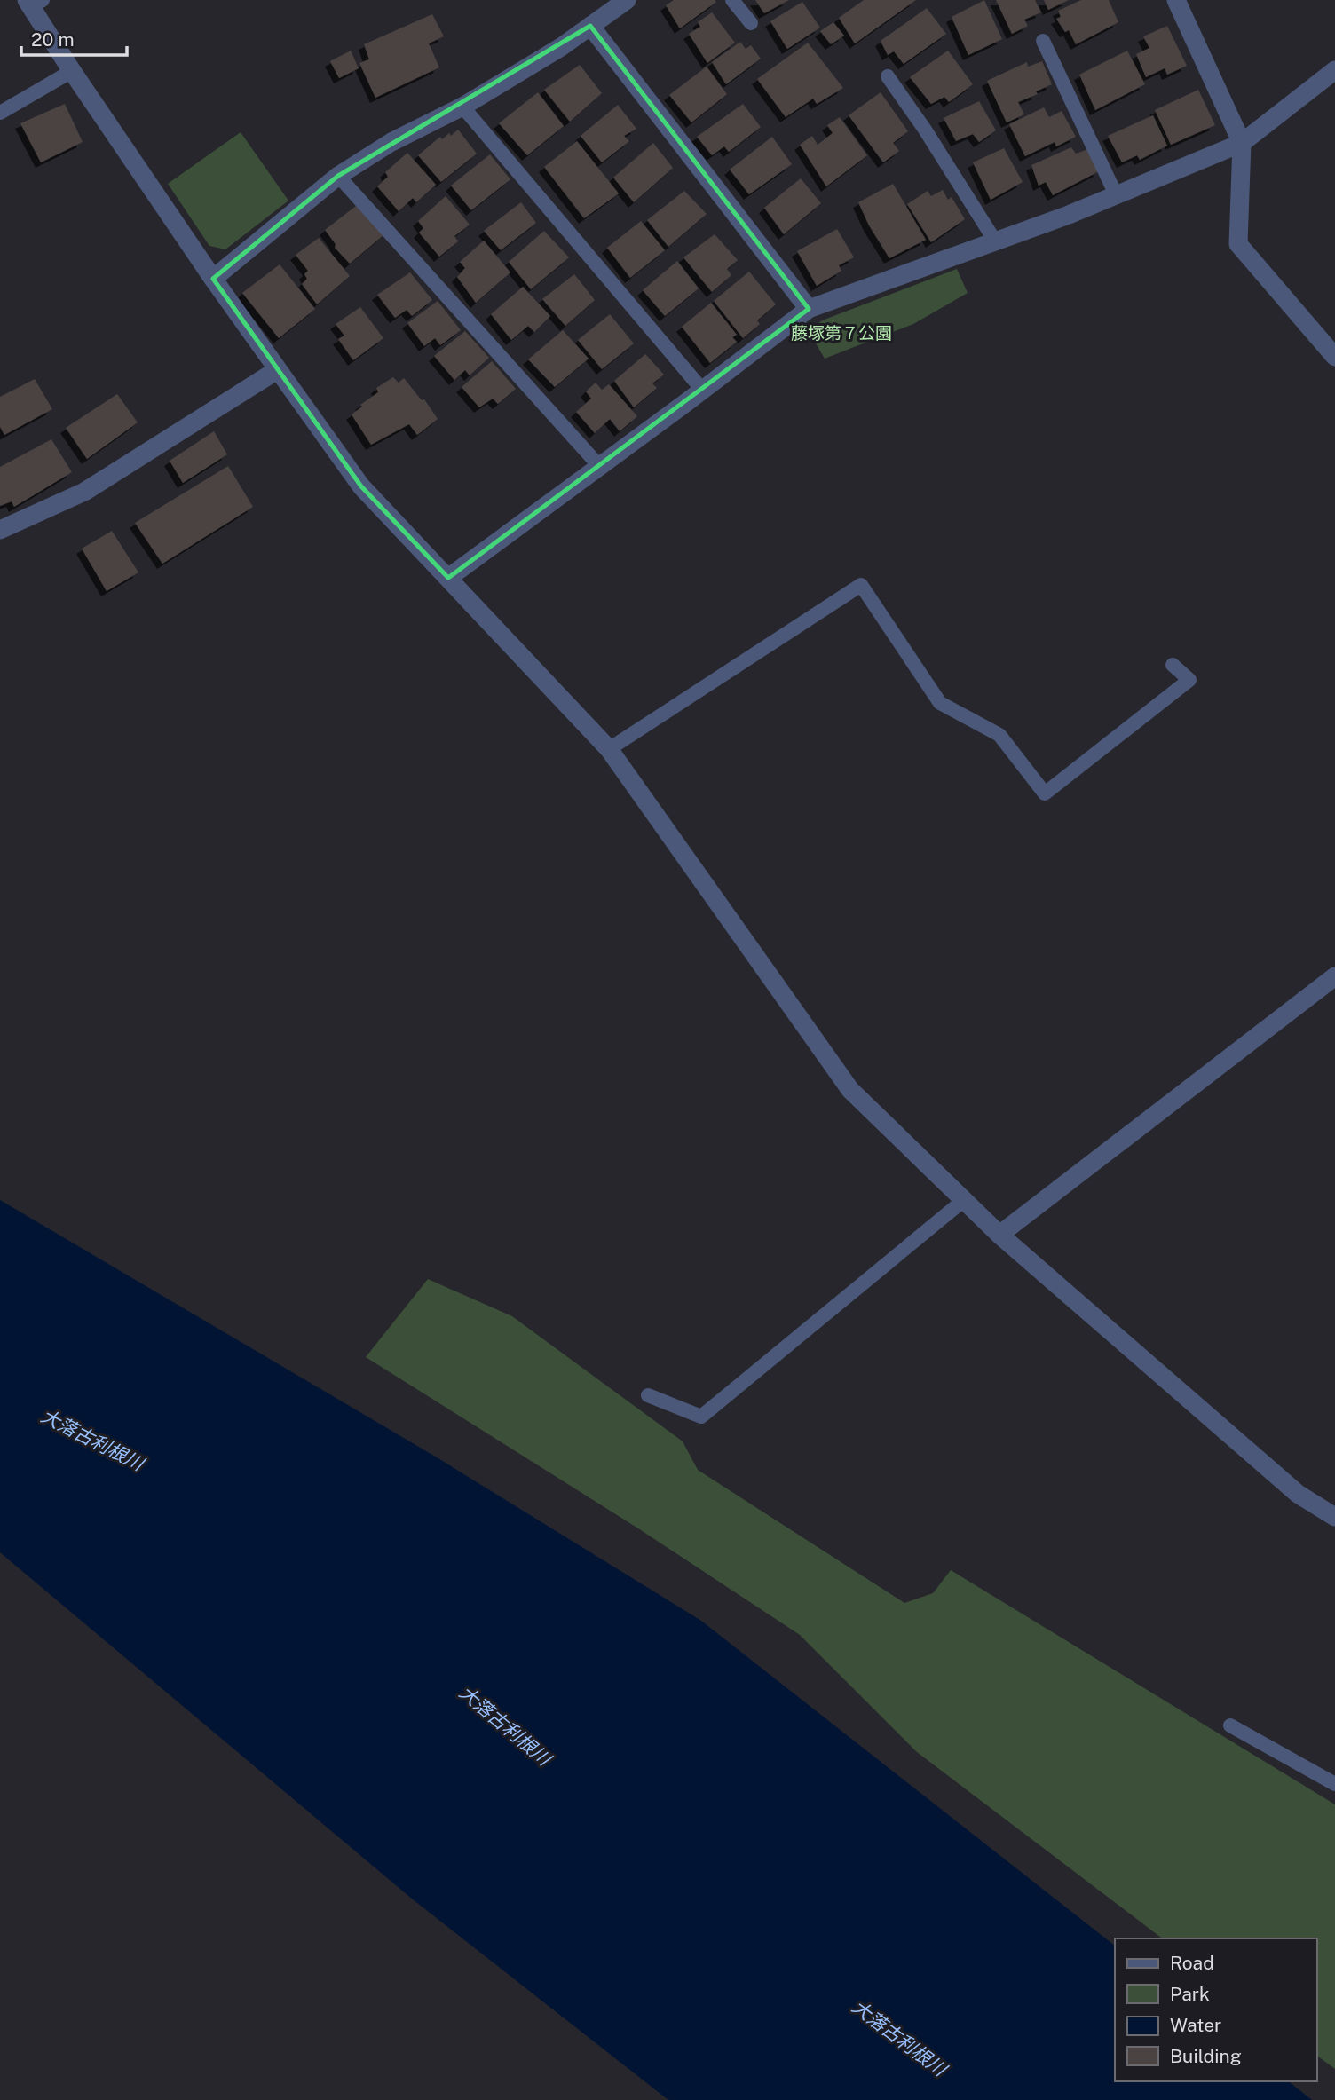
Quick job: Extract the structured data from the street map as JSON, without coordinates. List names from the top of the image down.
{
  "water": ["大落古利根川"],
  "parks": ["藤塚第７公園"],
  "legend": [
    "Road",
    "Park",
    "Water",
    "Building"
  ],
  "scale_bar": "20 m"
}
